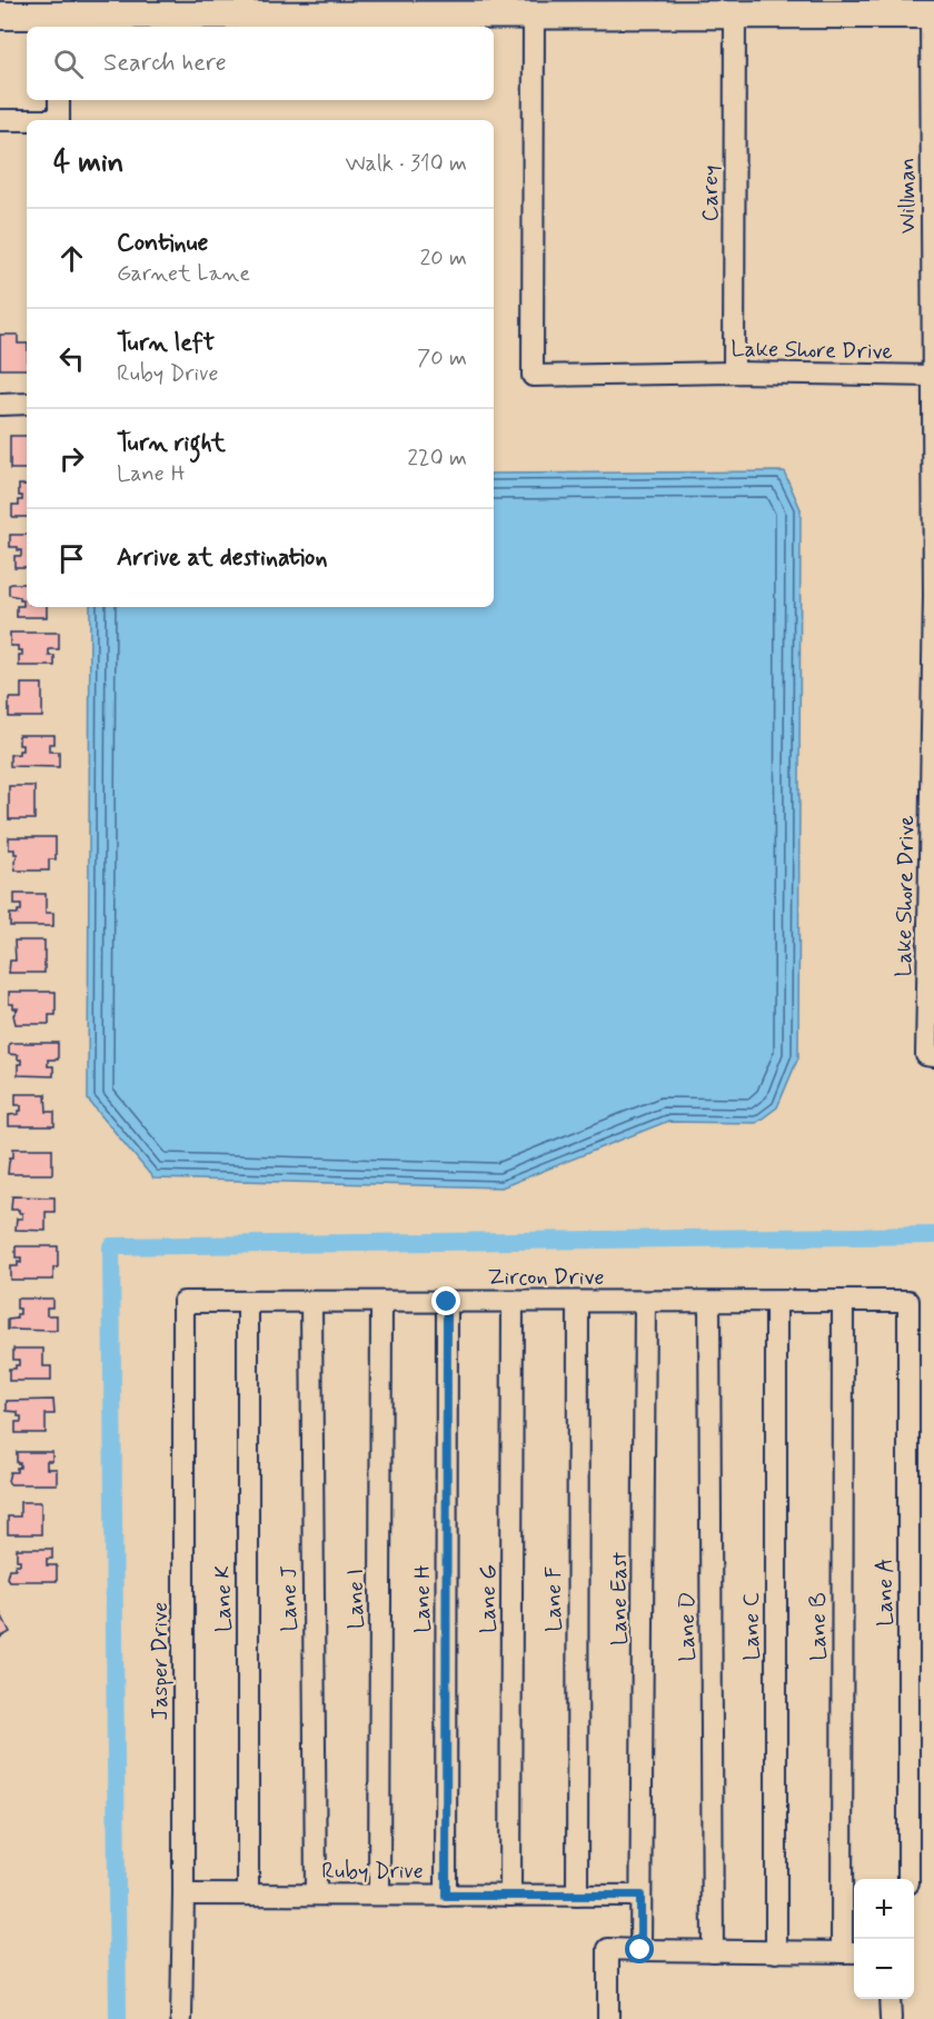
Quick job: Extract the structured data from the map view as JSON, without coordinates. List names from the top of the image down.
{
  "streets": {
    "street": [
      "Carey",
      "Willman",
      "Lake Shore Drive",
      "Zircon Drive",
      "Lane A",
      "Lane K",
      "Lane J",
      "Lane I",
      "Lane H",
      "Lane G",
      "Lane F",
      "Lane East",
      "Lane D",
      "Lane C",
      "Lane B",
      "Jasper Drive",
      "Ruby Drive"
    ]
  },
  "crossings": [
    ["Carey", "Lake Shore Drive"],
    ["Willman", "Lake Shore Drive"],
    ["Zircon Drive", "Lane A"],
    ["Zircon Drive", "Lane K"],
    ["Zircon Drive", "Lane J"],
    ["Zircon Drive", "Lane I"],
    ["Zircon Drive", "Lane H"],
    ["Zircon Drive", "Lane G"],
    ["Zircon Drive", "Lane F"],
    ["Zircon Drive", "Lane East"],
    ["Zircon Drive", "Lane D"],
    ["Zircon Drive", "Lane C"],
    ["Zircon Drive", "Lane B"],
    ["Zircon Drive", "Jasper Drive"],
    ["Lane K", "Ruby Drive"],
    ["Lane J", "Ruby Drive"],
    ["Lane I", "Ruby Drive"],
    ["Lane H", "Ruby Drive"],
    ["Lane G", "Ruby Drive"],
    ["Lane F", "Ruby Drive"],
    ["Lane East", "Ruby Drive"],
    ["Jasper Drive", "Ruby Drive"]
  ],
  "page": {
    "search": "Search here",
    "heading": ["4 min", "Walk · 310 m"],
    "list": [
      ["Continue", "Garnet Lane", "20 m"],
      ["Turn left", "Ruby Drive", "70 m"],
      ["Turn right", "Lane H", "220 m"],
      "Arrive at destination"
    ],
    "map_buttons": ["+", "−"]
  }
}
